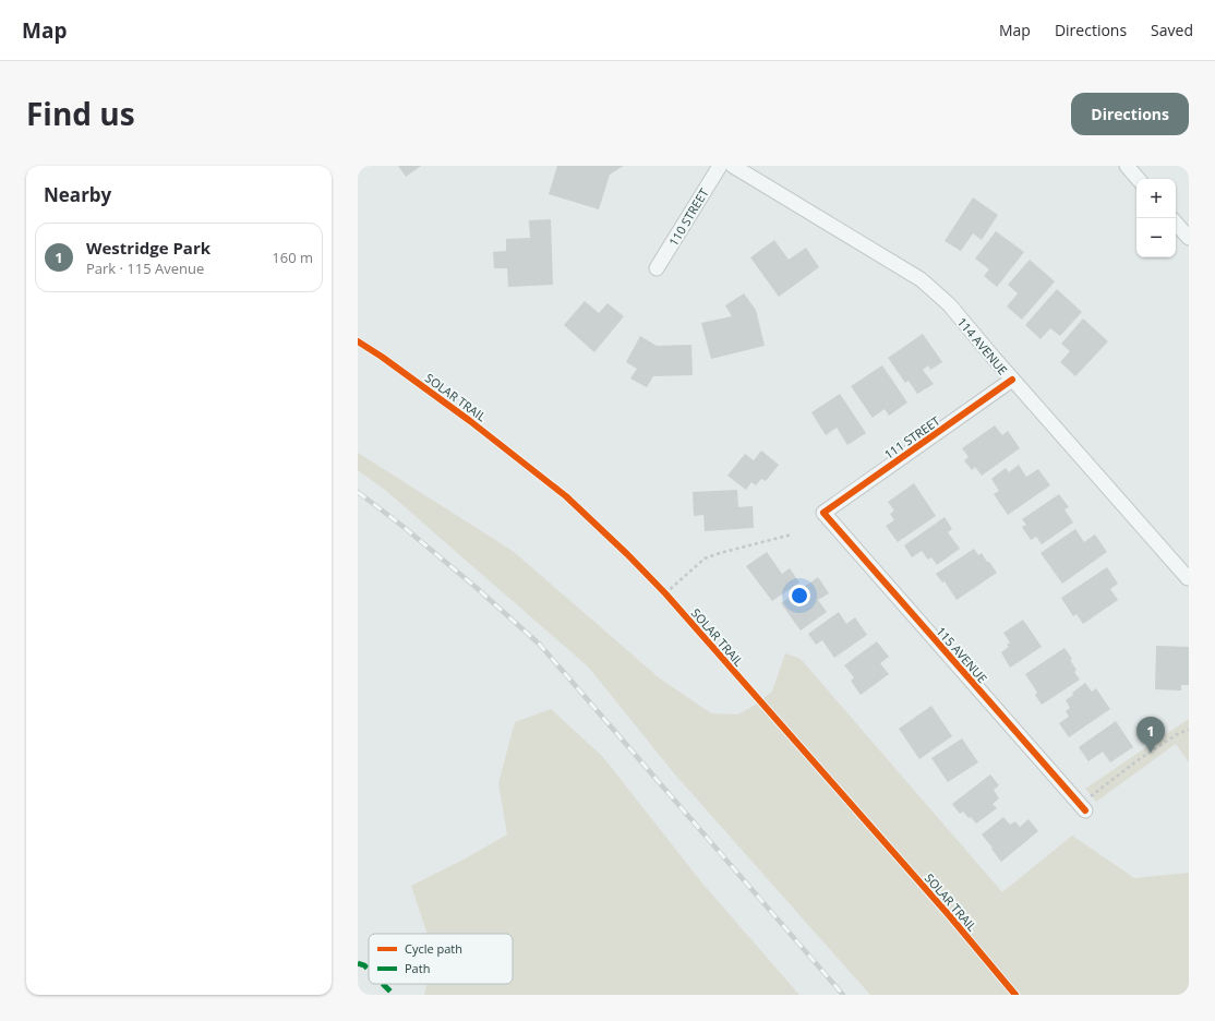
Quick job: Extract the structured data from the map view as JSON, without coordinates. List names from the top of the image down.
{
  "streets": {
    "street": [
      "110 STREET",
      "114 AVENUE",
      "111 STREET",
      "115 AVENUE"
    ],
    "cycle path": ["SOLAR TRAIL"]
  },
  "crossings": [
    ["114 AVENUE", "111 STREET"],
    ["111 STREET", "115 AVENUE"]
  ],
  "legend": ["Cycle path", "Path"],
  "page": {
    "header": "Map",
    "nav": ["Map", "Directions", "Saved"],
    "title": "Find us",
    "buttons": "Directions",
    "heading": "Nearby",
    "map_buttons": ["+", "−"],
    "list": [
      {
        "mark": "1",
        "name": "Westridge Park",
        "note": "Park · 115 Avenue",
        "value": "160 m"
      }
    ],
    "pins": "1"
  }
}
